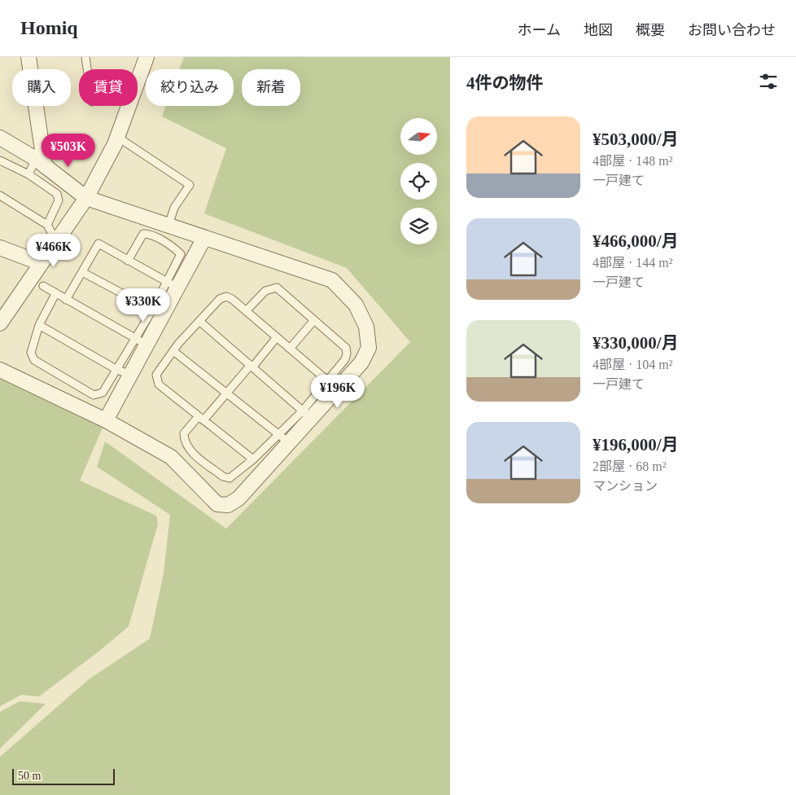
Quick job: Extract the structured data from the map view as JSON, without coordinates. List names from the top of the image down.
{
  "scale_bar": "50 m",
  "north": "right",
  "page": {
    "header": "Homiq",
    "nav": [
      "ホーム",
      "地図",
      "概要",
      "お問い合わせ"
    ],
    "heading": "4件の物件",
    "chip": [
      "購入",
      "賃貸",
      "絞り込み",
      "新着"
    ],
    "list": [
      {
        "name": "¥503,000/月",
        "note": "4部屋 · 148 m² · 一戸建て"
      },
      {
        "name": "¥466,000/月",
        "note": "4部屋 · 144 m² · 一戸建て"
      },
      {
        "name": "¥330,000/月",
        "note": "4部屋 · 104 m² · 一戸建て"
      },
      {
        "name": "¥196,000/月",
        "note": "2部屋 · 68 m² · マンション"
      }
    ],
    "price": [
      "¥503K",
      "¥466K",
      "¥330K",
      "¥196K"
    ],
    "scale": "50 m"
  }
}
